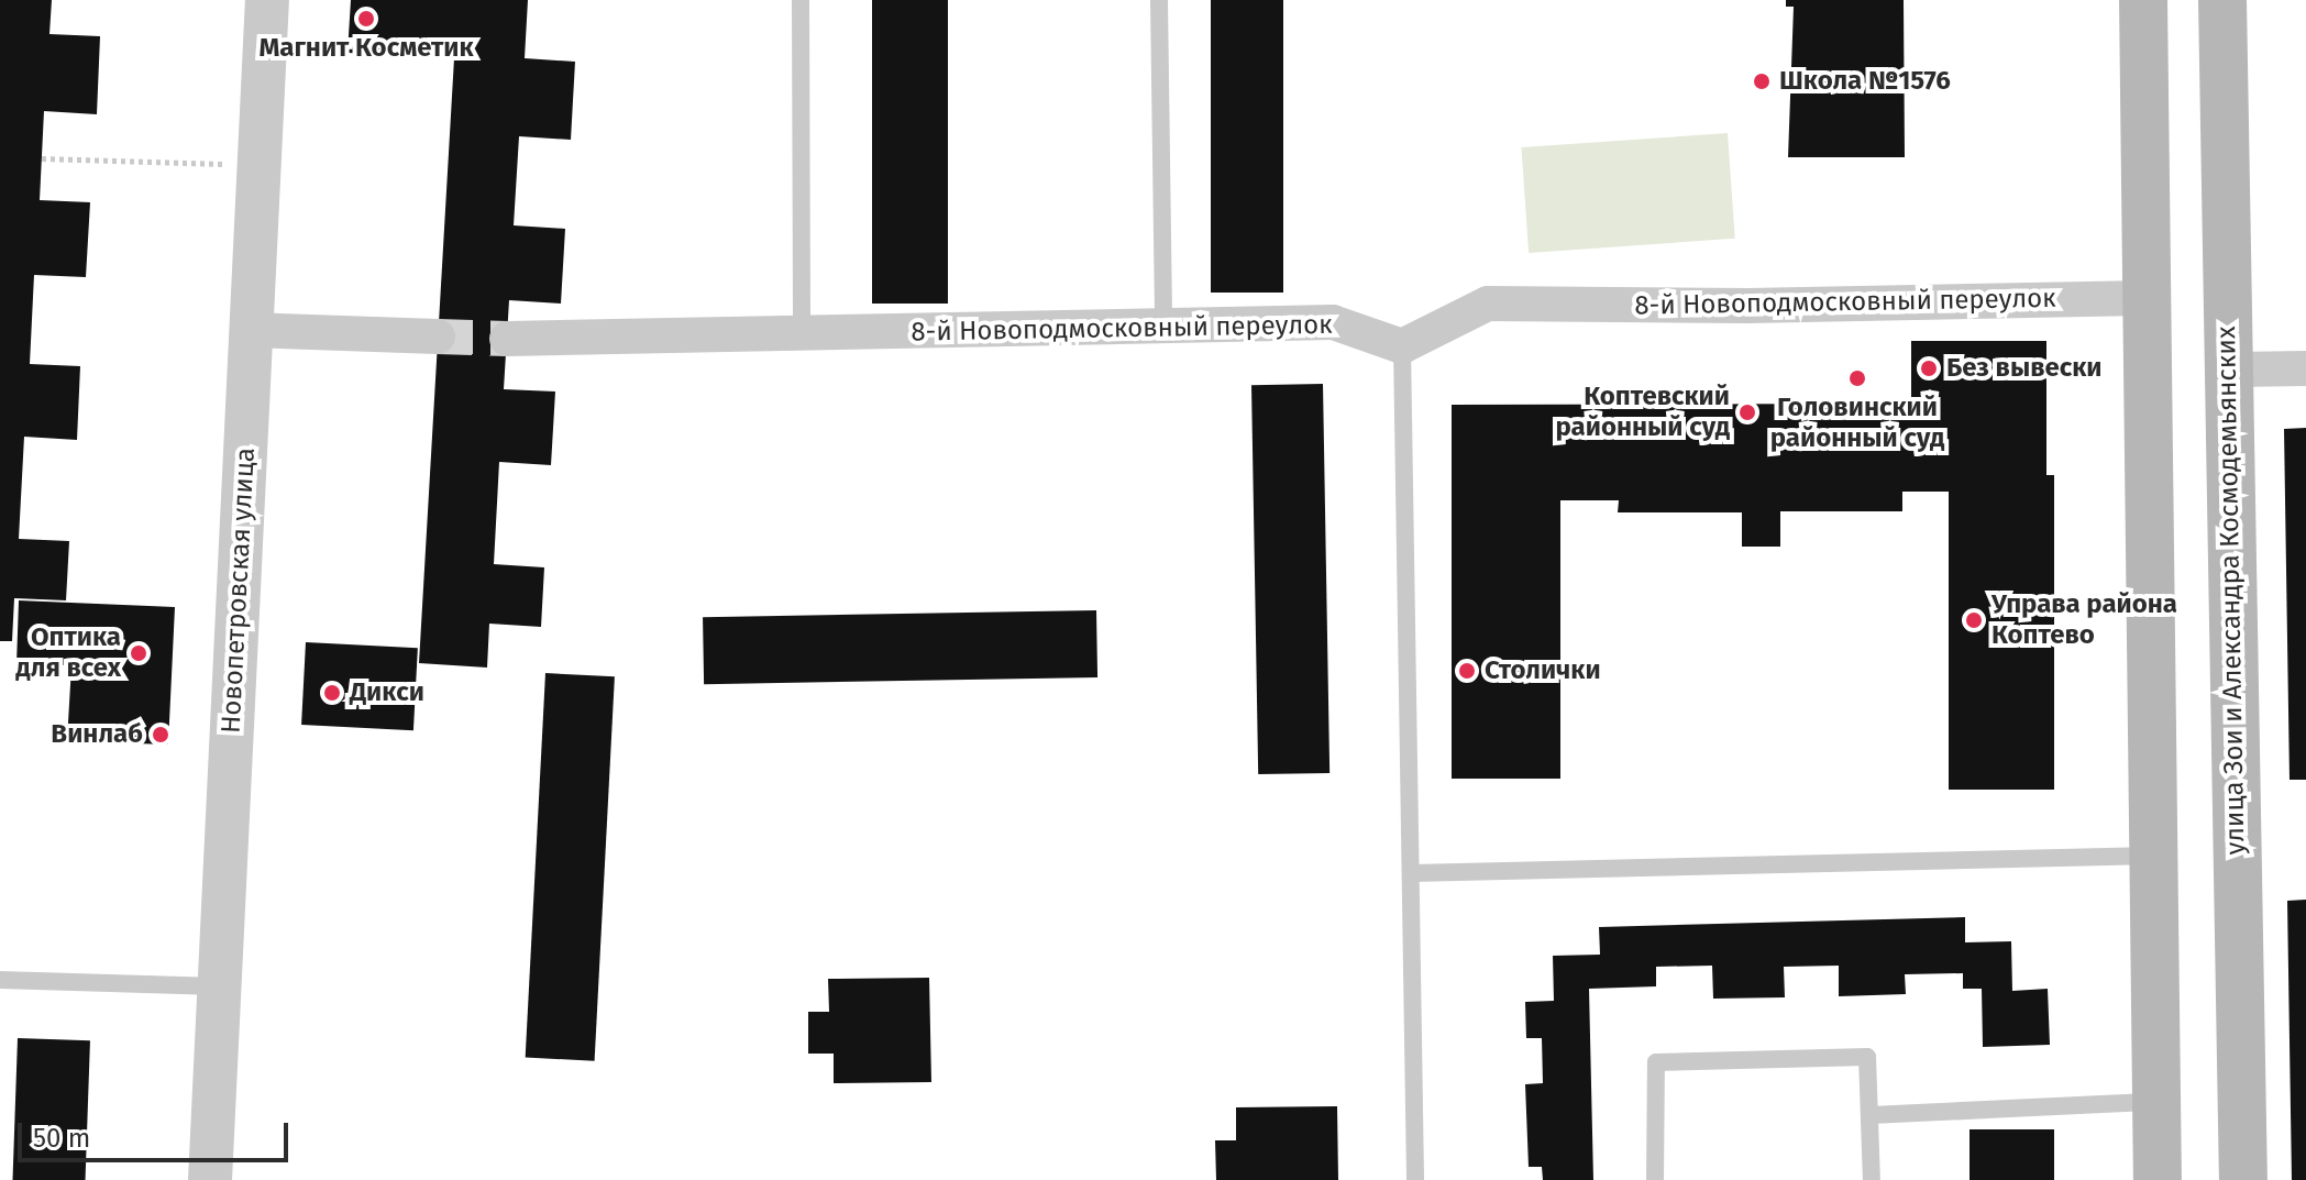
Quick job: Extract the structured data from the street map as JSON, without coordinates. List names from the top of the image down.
{
  "streets": {
    "main road": ["улица Зои и Александра Космодемьянских"],
    "street": ["8-й Новоподмосковный переулок", "Новопетровская улица"]
  },
  "places": [
    "Магнит Косметик",
    "Школа №1576",
    "Без вывески",
    "Головинский районный суд",
    "Коптевский районный суд",
    "Управа района Коптево",
    "Оптика для всех",
    "Столички",
    "Дикси",
    "Винлаб"
  ],
  "scale_bar": "50 m"
}
